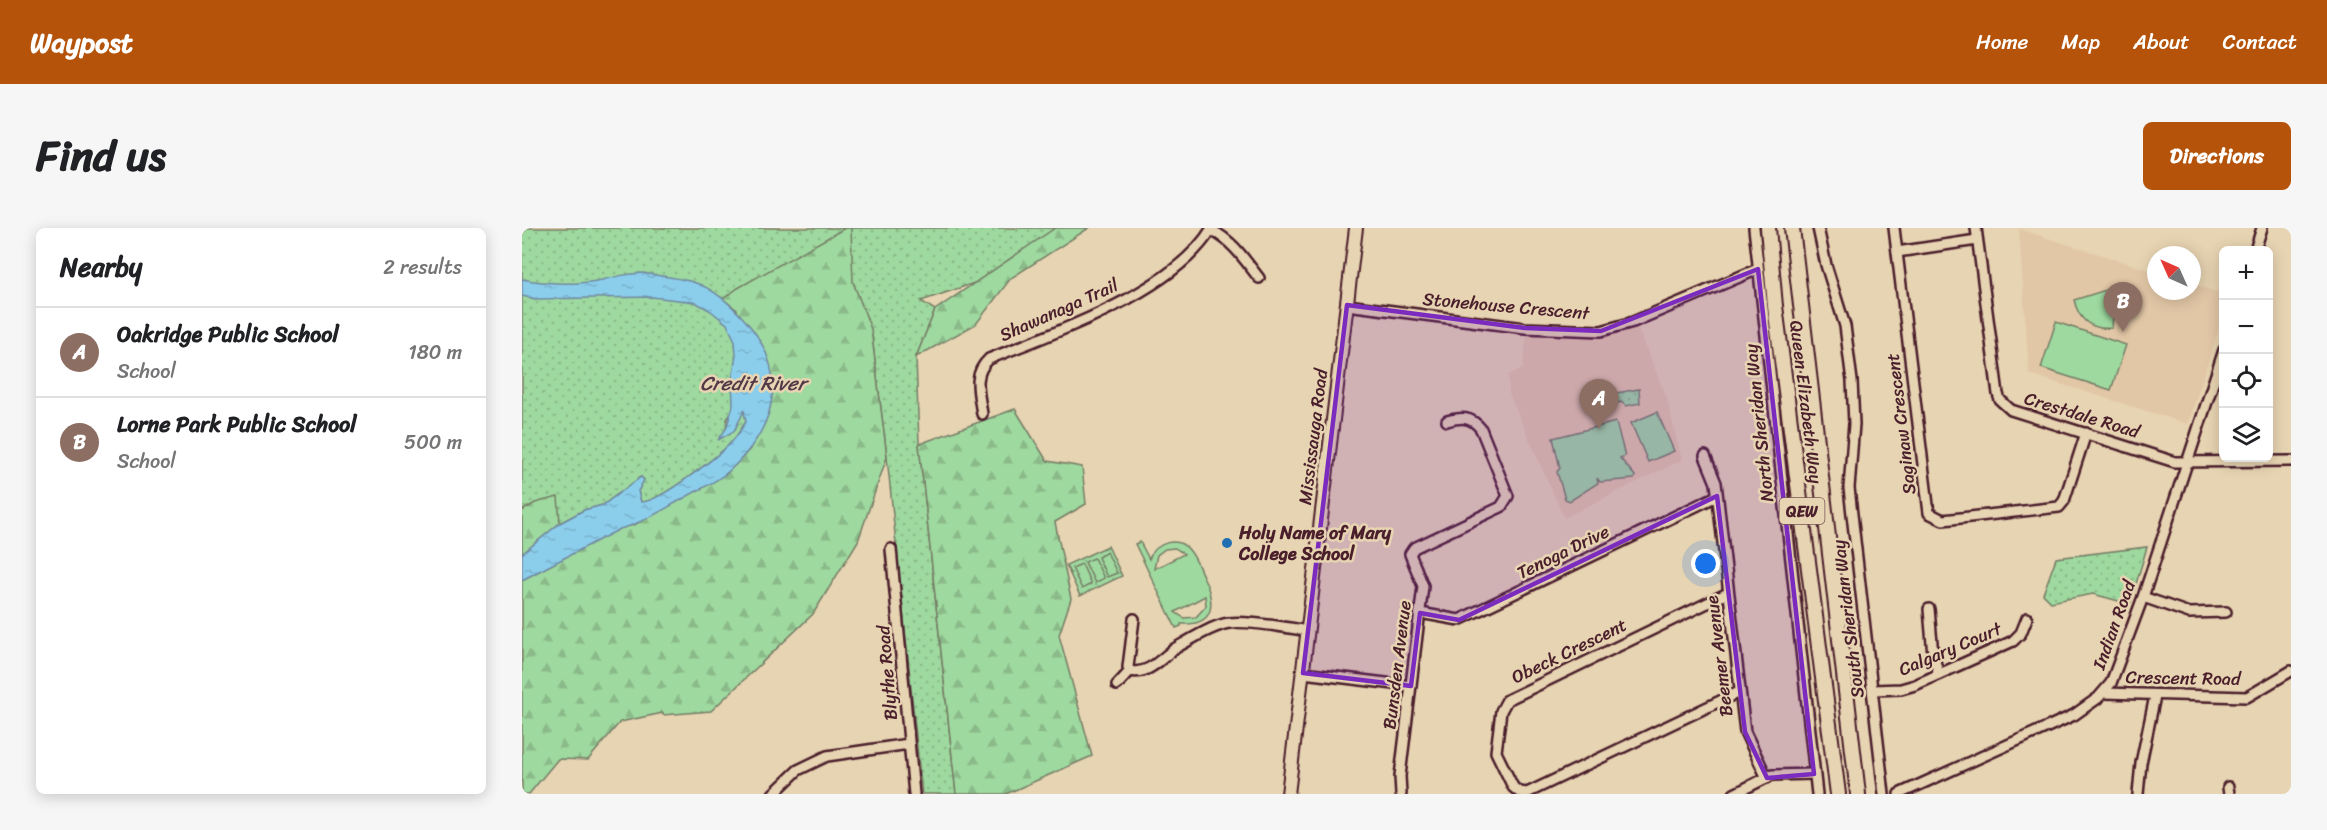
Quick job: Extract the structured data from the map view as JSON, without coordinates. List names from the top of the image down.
{
  "streets": {
    "highway": ["Queen Elizabeth Way", "QEW"],
    "main road": ["Mississauga Road"],
    "street": [
      "Stonehouse Crescent",
      "Shawanaga Trail",
      "Crestdale Road",
      "North Sheridan Way",
      "Saginaw Crescent",
      "Tenoga Drive",
      "South Sheridan Way",
      "Indian Road",
      "Calgary Court",
      "Obeck Crescent",
      "Beemer Avenue",
      "Bunsden Avenue",
      "Blythe Road",
      "Crescent Road"
    ]
  },
  "crossings": [
    ["Stonehouse Crescent", "North Sheridan Way"],
    ["Stonehouse Crescent", "Mississauga Road"],
    ["Crestdale Road", "Saginaw Crescent"],
    ["Crestdale Road", "Indian Road"],
    ["Tenoga Drive", "Beemer Avenue"],
    ["Tenoga Drive", "Bunsden Avenue"],
    ["South Sheridan Way", "Calgary Court"],
    ["Indian Road", "Crescent Road"],
    ["Obeck Crescent", "Beemer Avenue"]
  ],
  "water": ["Credit River"],
  "places": ["Holy Name of Mary College School"],
  "north": "top left",
  "page": {
    "header": "Waypost",
    "nav": [
      "Home",
      "Map",
      "About",
      "Contact"
    ],
    "title": "Find us",
    "buttons": "Directions",
    "heading": ["Nearby", "2 results"],
    "map_buttons": ["+", "−"],
    "pins": ["B", "A"],
    "list": [
      {
        "mark": "A",
        "name": "Oakridge Public School",
        "note": "School",
        "value": "180 m"
      },
      {
        "mark": "B",
        "name": "Lorne Park Public School",
        "note": "School",
        "value": "500 m"
      }
    ]
  }
}
